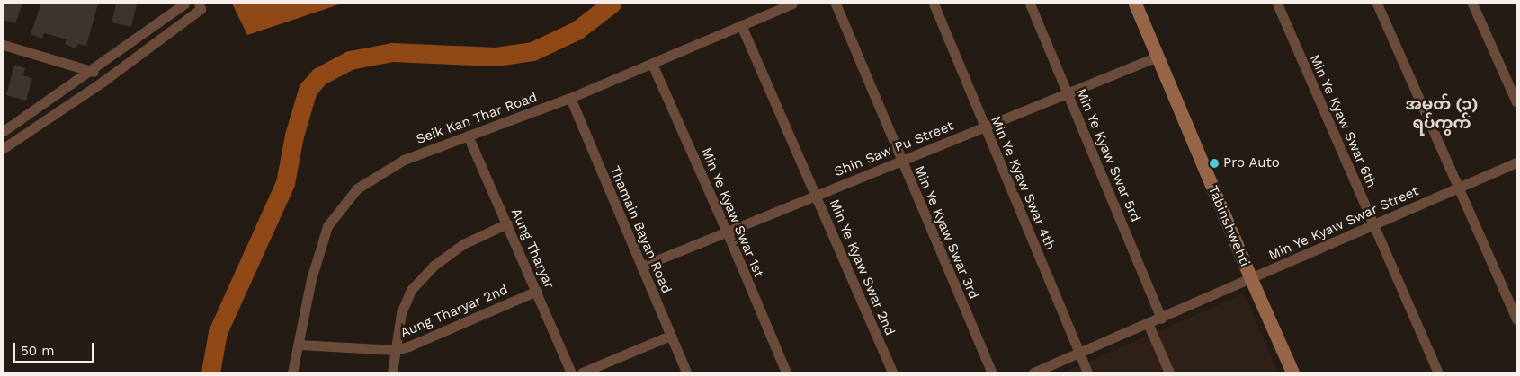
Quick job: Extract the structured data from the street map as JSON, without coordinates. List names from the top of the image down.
{
  "streets": {
    "main road": ["Tabinshwehti"],
    "street": [
      "Seik Kan Thar Road",
      "Min Ye Kyaw Swar 6th",
      "Shin Saw Pu Street",
      "Min Ye Kyaw Swar 5rd",
      "Min Ye Kyaw Swar 4th",
      "Min Ye Kyaw Swar 1st",
      "Min Ye Kyaw Swar Street",
      "Thamain Bayan Road",
      "Min Ye Kyaw Swar 3rd",
      "Aung Tharyar",
      "Min Ye Kyaw Swar 2nd",
      "Aung Tharyar 2nd"
    ]
  },
  "crossings": [
    ["Seik Kan Thar Road", "Min Ye Kyaw Swar 1st"],
    ["Seik Kan Thar Road", "Thamain Bayan Road"],
    ["Seik Kan Thar Road", "Aung Tharyar"],
    ["Seik Kan Thar Road", "Min Ye Kyaw Swar 2nd"],
    ["Seik Kan Thar Road", "Aung Tharyar 2nd"],
    ["Min Ye Kyaw Swar 6th", "Min Ye Kyaw Swar Street"],
    ["Shin Saw Pu Street", "Min Ye Kyaw Swar 5rd"],
    ["Shin Saw Pu Street", "Min Ye Kyaw Swar 4th"],
    ["Shin Saw Pu Street", "Min Ye Kyaw Swar 1st"],
    ["Shin Saw Pu Street", "Tabinshwehti"],
    ["Shin Saw Pu Street", "Thamain Bayan Road"],
    ["Shin Saw Pu Street", "Min Ye Kyaw Swar 3rd"],
    ["Shin Saw Pu Street", "Min Ye Kyaw Swar 2nd"],
    ["Min Ye Kyaw Swar 5rd", "Min Ye Kyaw Swar Street"],
    ["Min Ye Kyaw Swar 4th", "Min Ye Kyaw Swar Street"],
    ["Min Ye Kyaw Swar Street", "Tabinshwehti"],
    ["Aung Tharyar", "Aung Tharyar 2nd"]
  ],
  "districts": ["အမှတ် (၃) ရပ်ကွက်"],
  "places": ["Pro Auto"],
  "scale_bar": "50 m"
}
